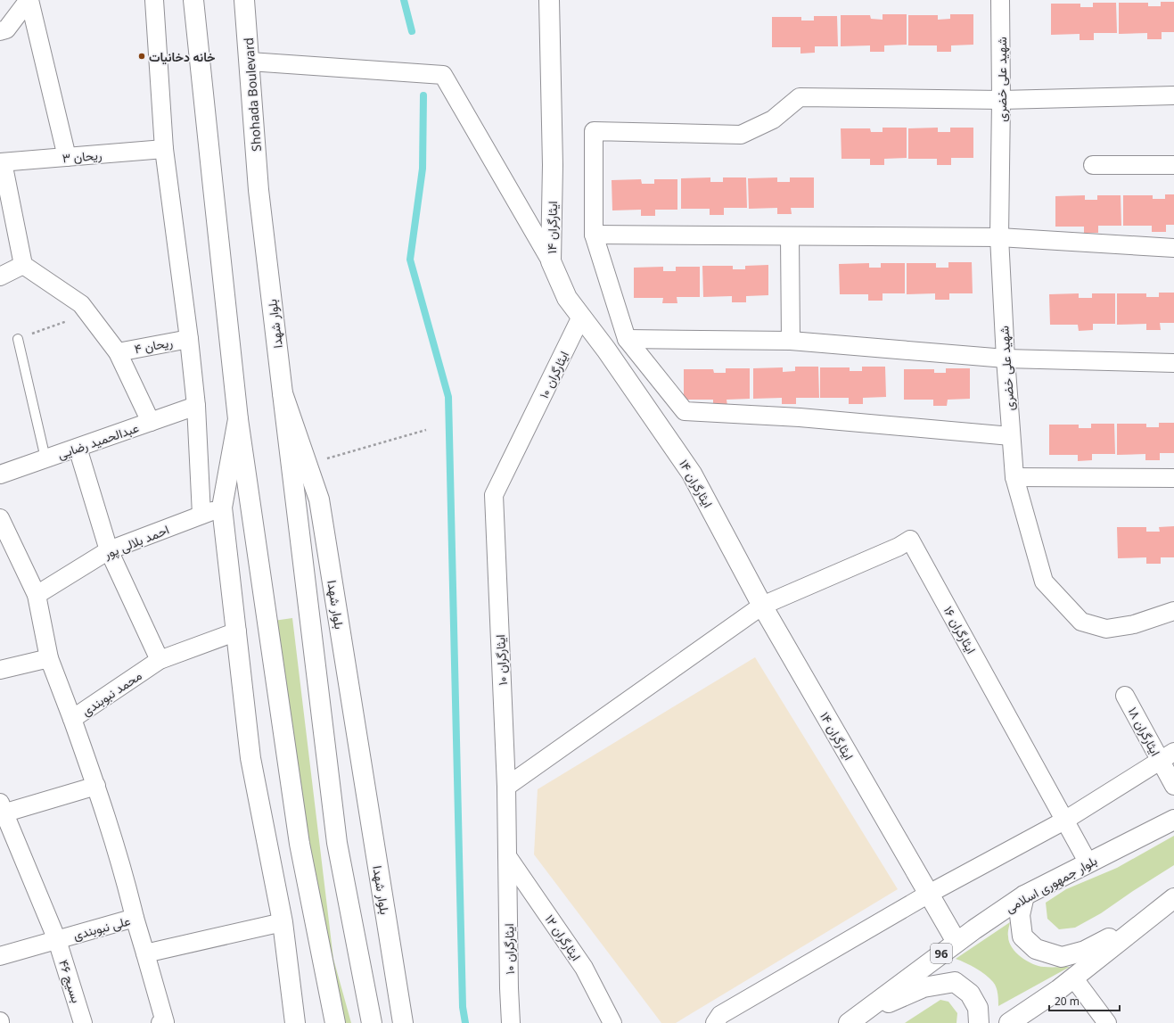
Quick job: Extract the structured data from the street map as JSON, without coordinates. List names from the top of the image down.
{
  "streets": {
    "main road": [
      "Shohada Boulevard",
      "ایثارگران ۱۴",
      "بلوار شهدا",
      "بلوار جمهوری اسلامی",
      "96"
    ],
    "street": [
      "شهید علی خضری",
      "ریحان ۳",
      "ریحان ۴",
      "ایثارگران ۱۰",
      "عبدالحمید رضایی",
      "احمد بلالی پور",
      "ایثارگران ۱۶",
      "محمد نبوبندی",
      "ایثارگران ۱۸",
      "علی نبوبندی",
      "ایثارگران ۱۲",
      "بسیج ۴۶"
    ]
  },
  "crossings": [
    ["Shohada Boulevard", "بلوار شهدا"],
    ["ایثارگران ۱۴", "ایثارگران ۱۰"],
    ["ایثارگران ۱۴", "ایثارگران ۱۶"],
    ["ایثارگران ۱۴", "بلوار جمهوری اسلامی"],
    ["ایثارگران ۱۰", "ایثارگران ۱۲"],
    ["احمد بلالی پور", "محمد نبوبندی"],
    ["ایثارگران ۱۶", "بلوار جمهوری اسلامی"],
    ["علی نبوبندی", "بسیج ۴۶"]
  ],
  "places": ["خانه دخانیات"],
  "scale_bar": "20 m"
}
